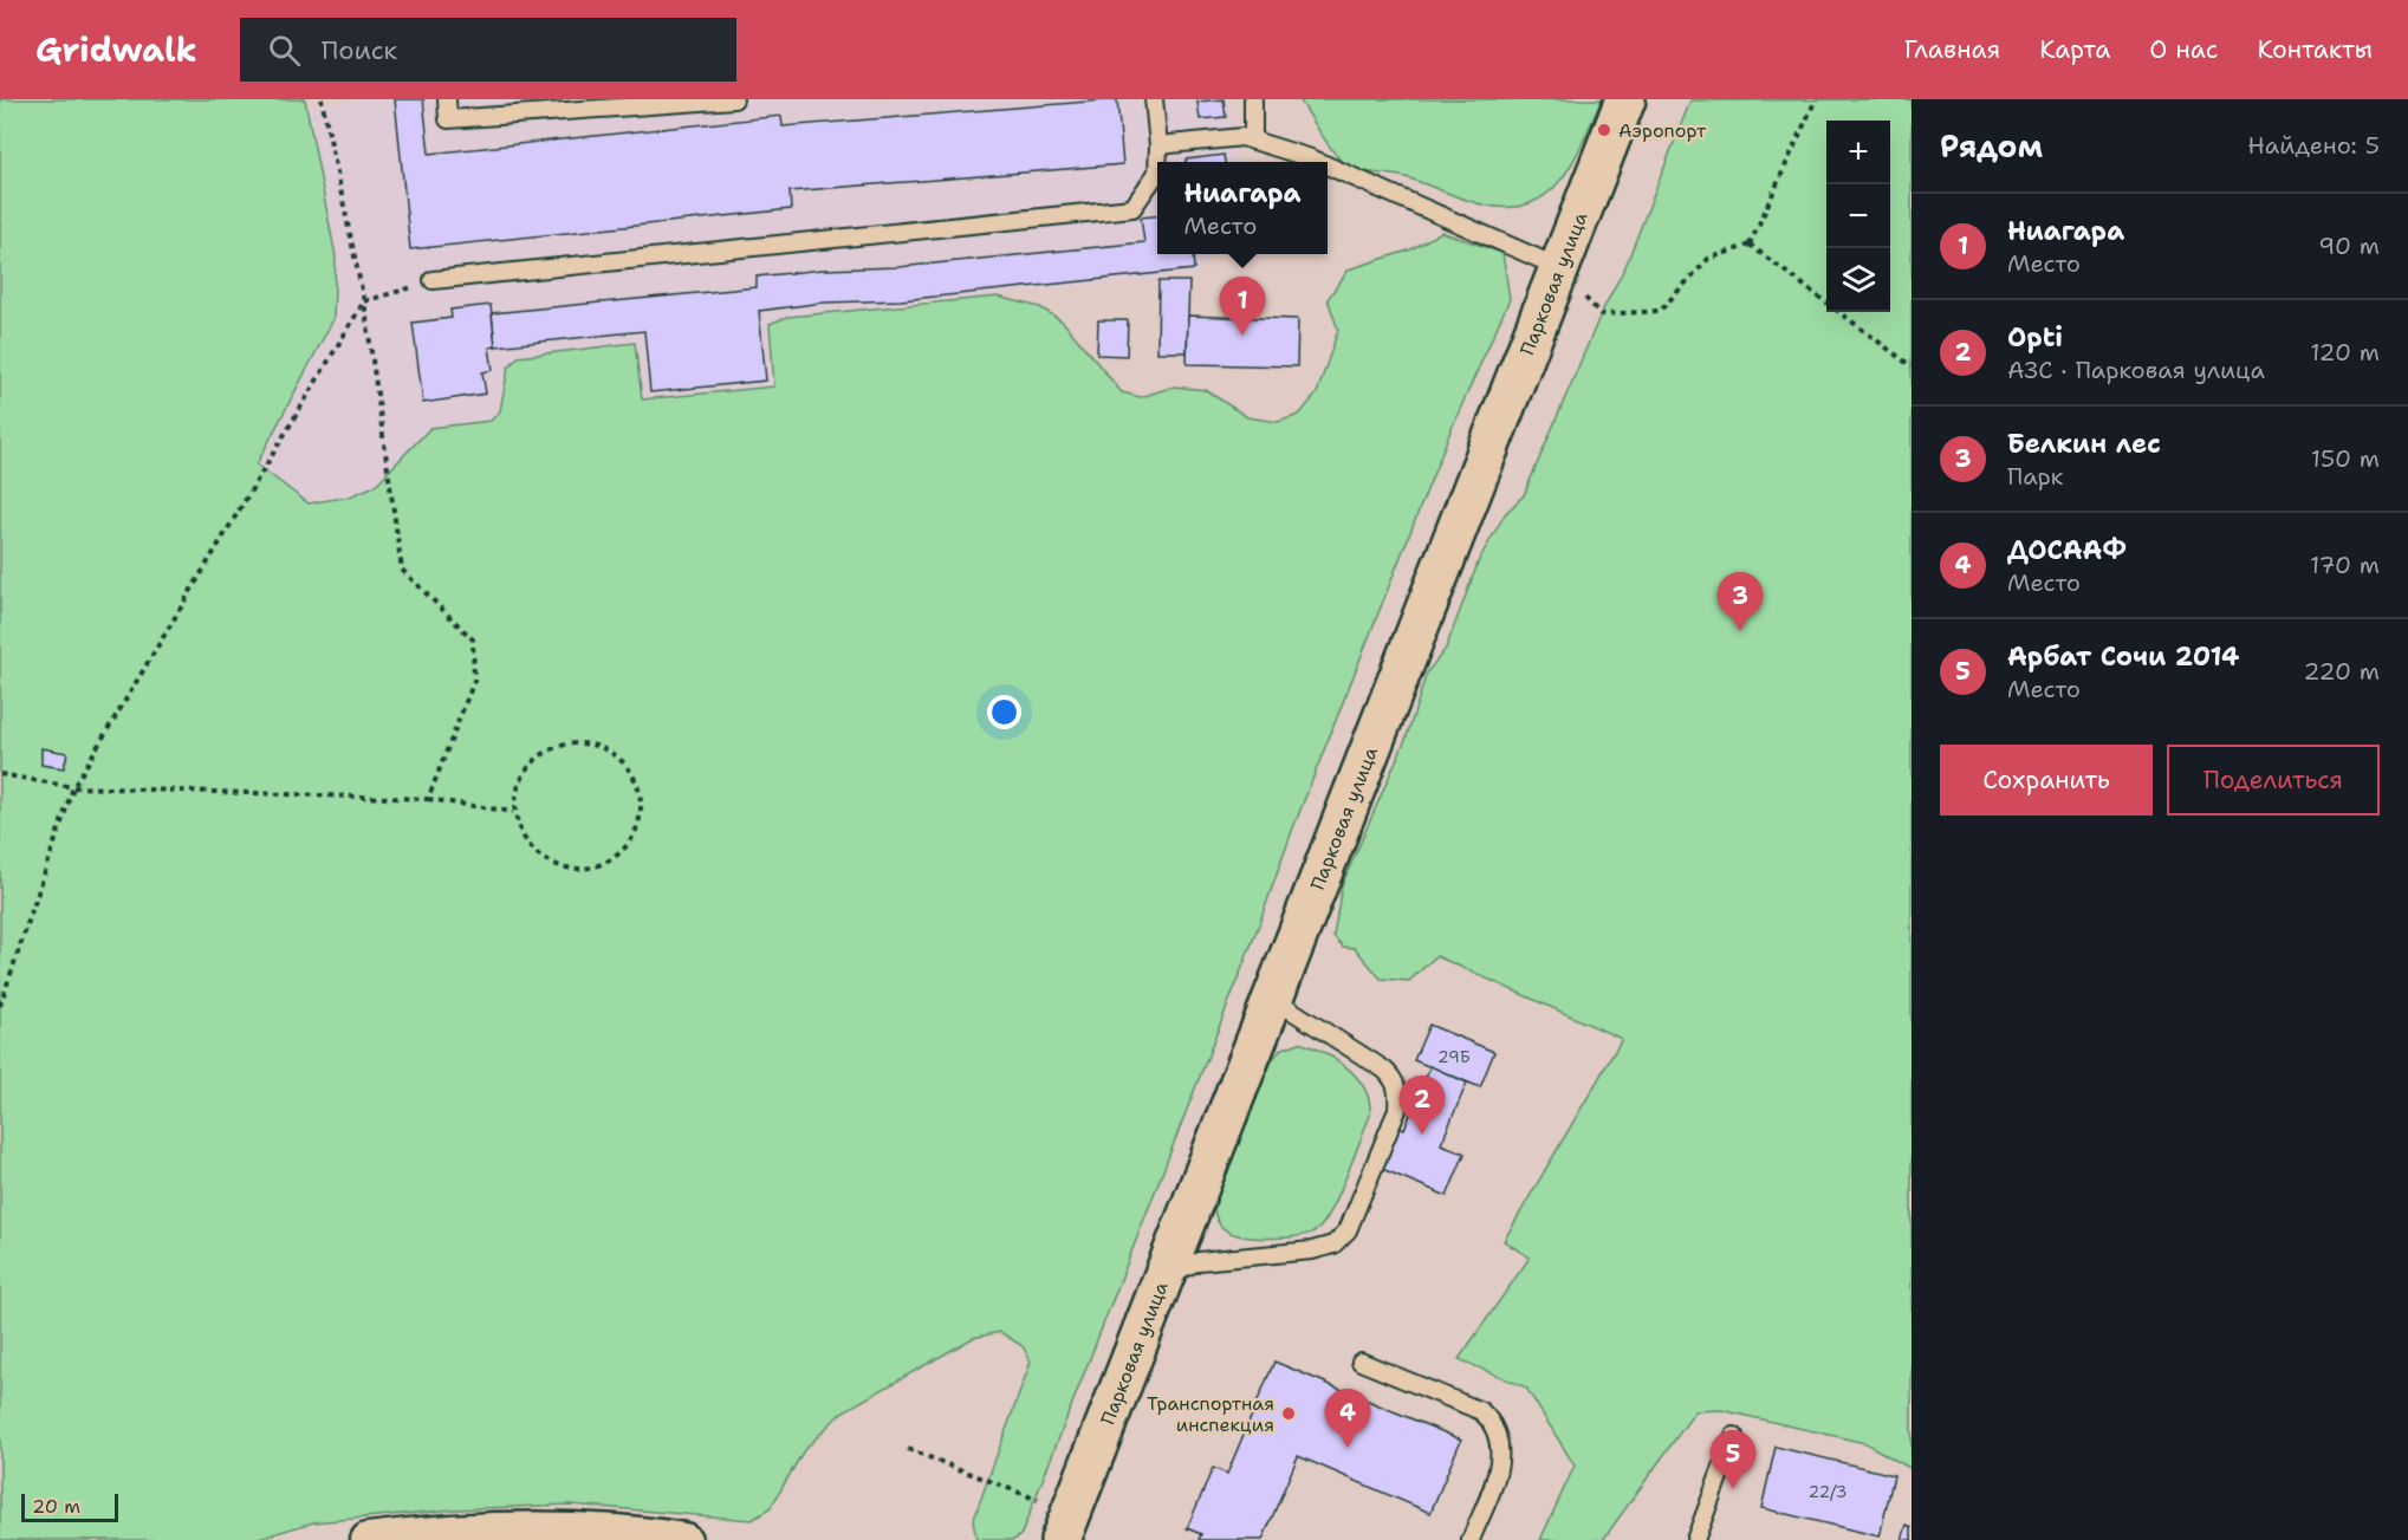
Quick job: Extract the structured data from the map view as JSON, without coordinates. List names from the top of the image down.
{
  "streets": {
    "main road": ["Парковая улица"]
  },
  "places": ["Аэропорт", "Транспортная инспекция"],
  "house_numbers": ["29Б", "22/3"],
  "scale_bar": "20 m",
  "page": {
    "header": "Gridwalk",
    "search": "Поиск",
    "nav": [
      "Главная",
      "Карта",
      "О нас",
      "Контакты"
    ],
    "heading": ["Рядом", "Найдено: 5"],
    "map_buttons": ["+", "−"],
    "popup": ["Ниагара", "Место"],
    "list": [
      {
        "mark": "1",
        "name": "Ниагара",
        "note": "Место",
        "value": "90 m"
      },
      {
        "mark": "2",
        "name": "Opti",
        "note": "АЗС · Парковая улица",
        "value": "120 m"
      },
      {
        "mark": "3",
        "name": "Белкин лес",
        "note": "Парк",
        "value": "150 m"
      },
      {
        "mark": "4",
        "name": "ДОСААФ",
        "note": "Место",
        "value": "170 m"
      },
      {
        "mark": "5",
        "name": "Арбат Сочи 2014",
        "note": "Место",
        "value": "220 m"
      }
    ],
    "pins": [
      "1",
      "3",
      "2",
      "4",
      "5"
    ],
    "buttons": ["Сохранить", "Поделиться"],
    "scale": "20 m"
  }
}
